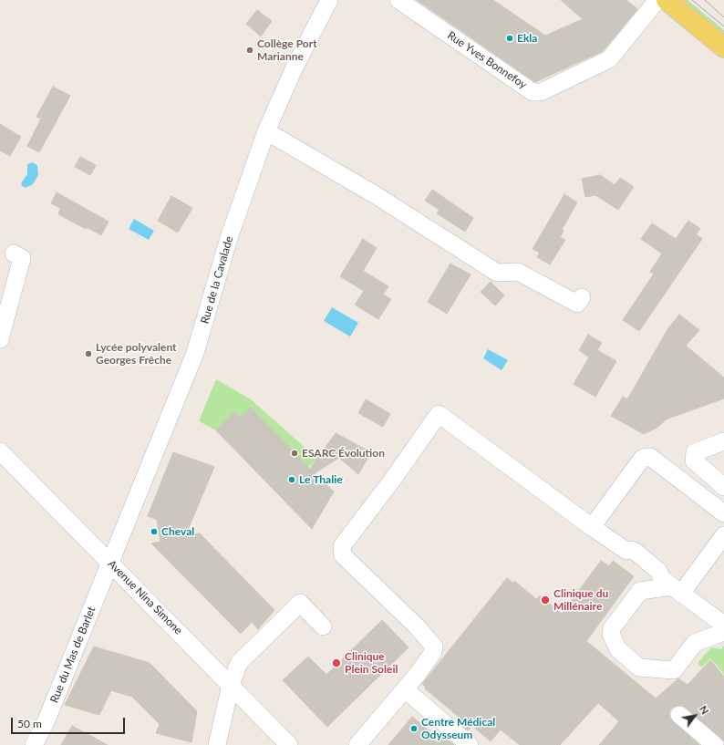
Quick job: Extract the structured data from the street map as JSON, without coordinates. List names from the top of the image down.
{
  "streets": {
    "street": [
      "Rue Yves Bonnefoy",
      "Rue de la Cavalade",
      "Avenue Nina Simone",
      "Rue du Mas de Barlet"
    ]
  },
  "crossings": [
    ["Rue de la Cavalade", "Avenue Nina Simone"],
    ["Rue de la Cavalade", "Rue du Mas de Barlet"],
    ["Avenue Nina Simone", "Rue du Mas de Barlet"]
  ],
  "places": [
    "Ekla",
    "Collège Port Marianne",
    "Lycée polyvalent Georges Frêche",
    "ESARC Évolution",
    "Le Thalie",
    "Cheval",
    "Clinique du Millénaire",
    "Clinique Plein Soleil",
    "Centre Médical Odysseum"
  ],
  "scale_bar": "50 m",
  "north": "top right"
}
